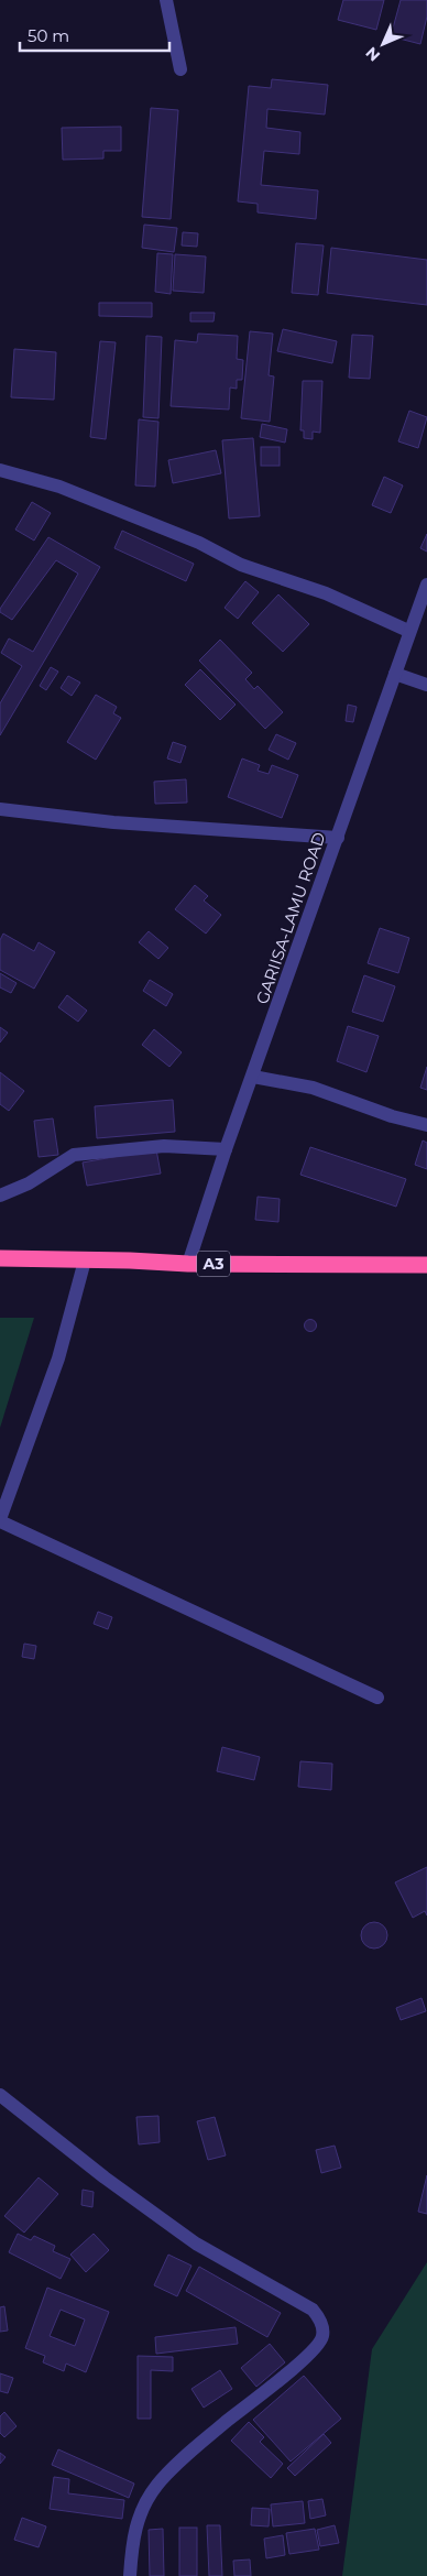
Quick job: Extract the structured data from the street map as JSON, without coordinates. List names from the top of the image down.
{
  "streets": {
    "highway": ["A3"],
    "street": ["GARIISA-LAMU ROAD"]
  },
  "crossings": [
    ["GARIISA-LAMU ROAD", "A3"]
  ],
  "scale_bar": "50 m",
  "north": "bottom left"
}
